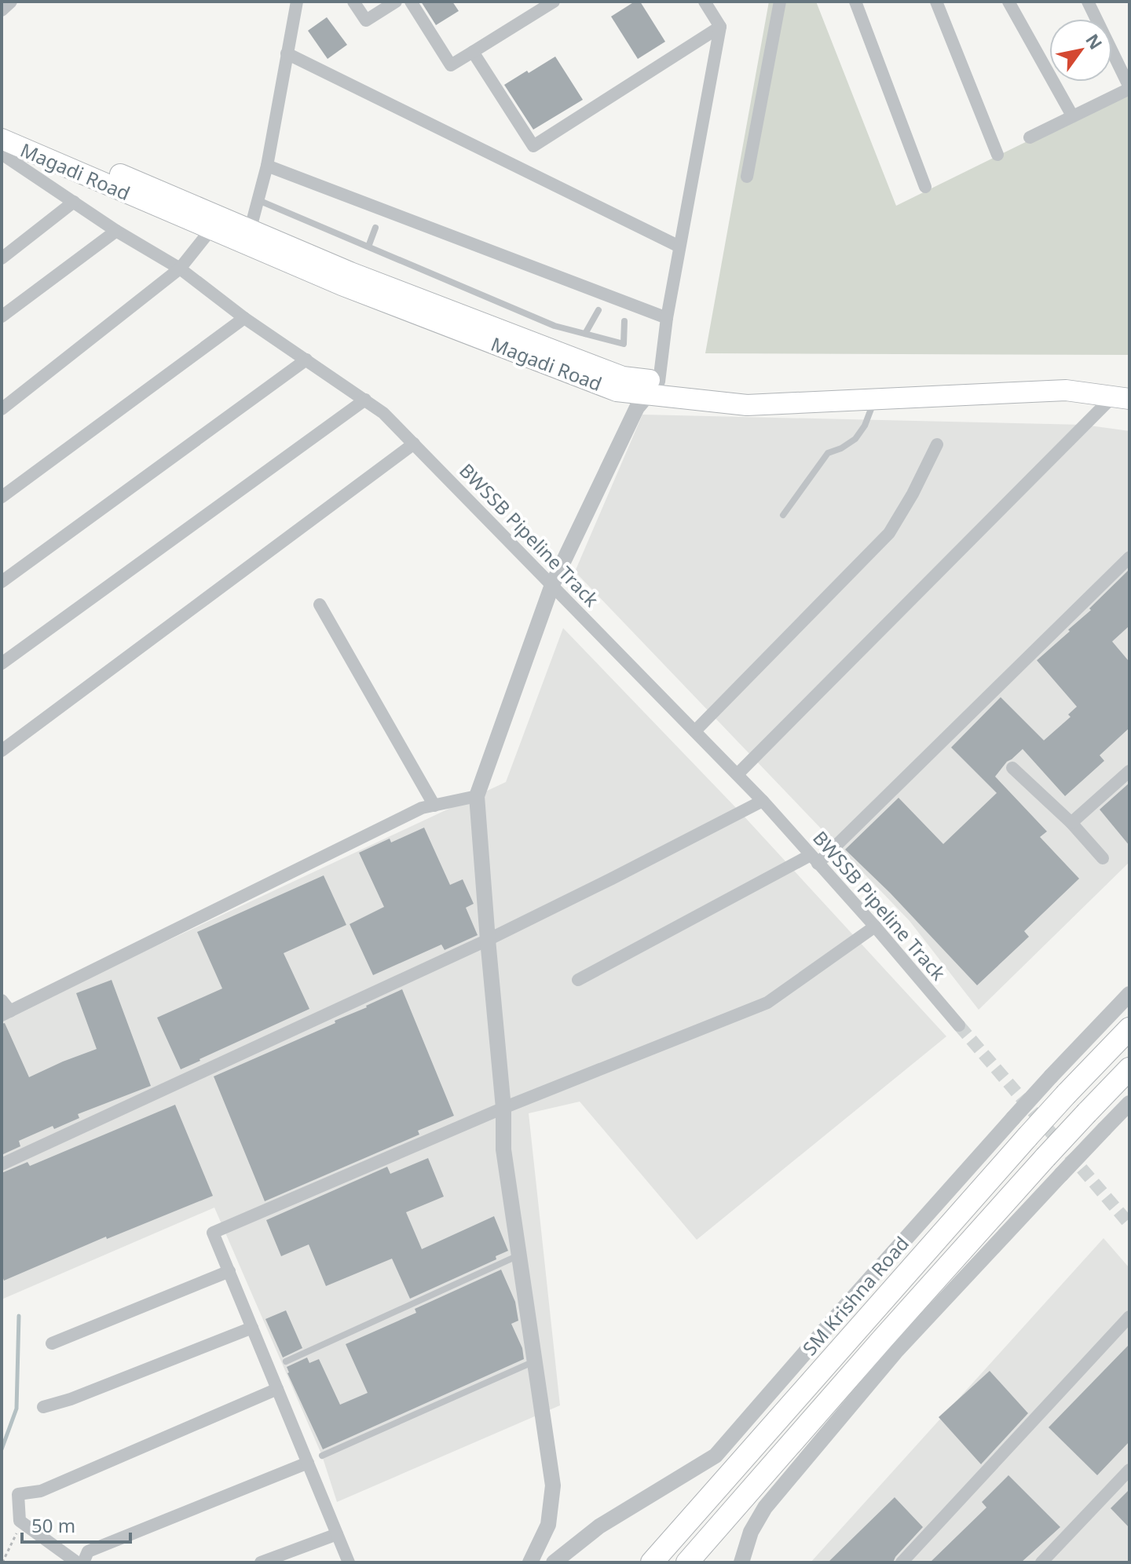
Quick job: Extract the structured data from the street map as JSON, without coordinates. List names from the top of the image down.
{
  "streets": {
    "highway": ["SM Krishna Road"],
    "main road": ["Magadi Road"],
    "street": ["BWSSB Pipeline Track"]
  },
  "scale_bar": "50 m",
  "north": "top right"
}
